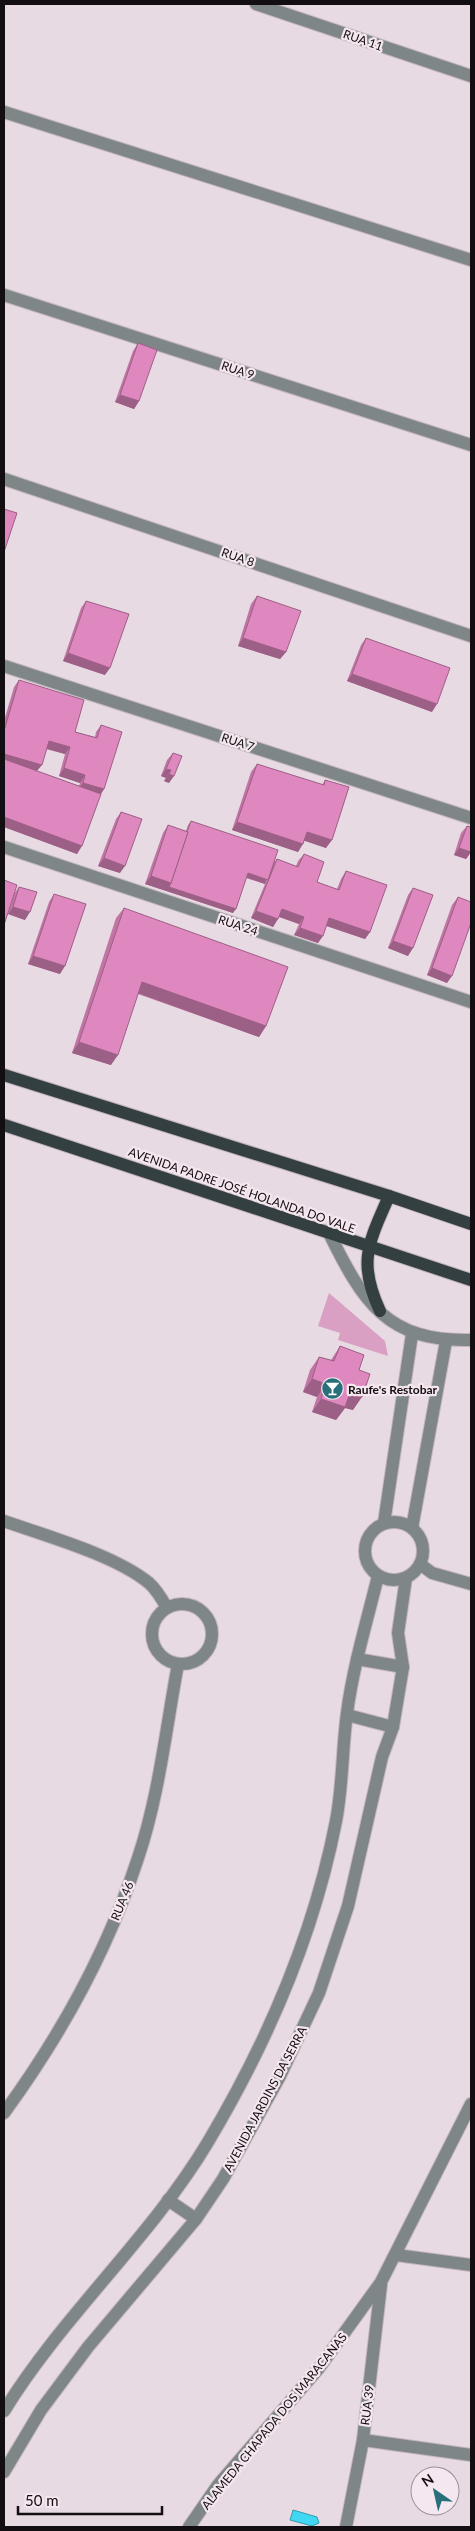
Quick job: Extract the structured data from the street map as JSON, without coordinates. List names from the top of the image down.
{
  "streets": {
    "main road": ["AVENIDA PADRE JOSÉ HOLANDA DO VALE"],
    "street": [
      "RUA 11",
      "RUA 9",
      "RUA 8",
      "RUA 7",
      "RUA 24",
      "RUA 46",
      "AVENIDA JARDINS DA SERRA",
      "RUA 39",
      "ALAMEDA CHAPADA DOS MARACANAS"
    ]
  },
  "crossings": [
    ["RUA 39", "ALAMEDA CHAPADA DOS MARACANAS"]
  ],
  "places": {
    "bar": ["Raufe's Restobar"]
  },
  "scale_bar": "50 m",
  "north": "top left"
}
